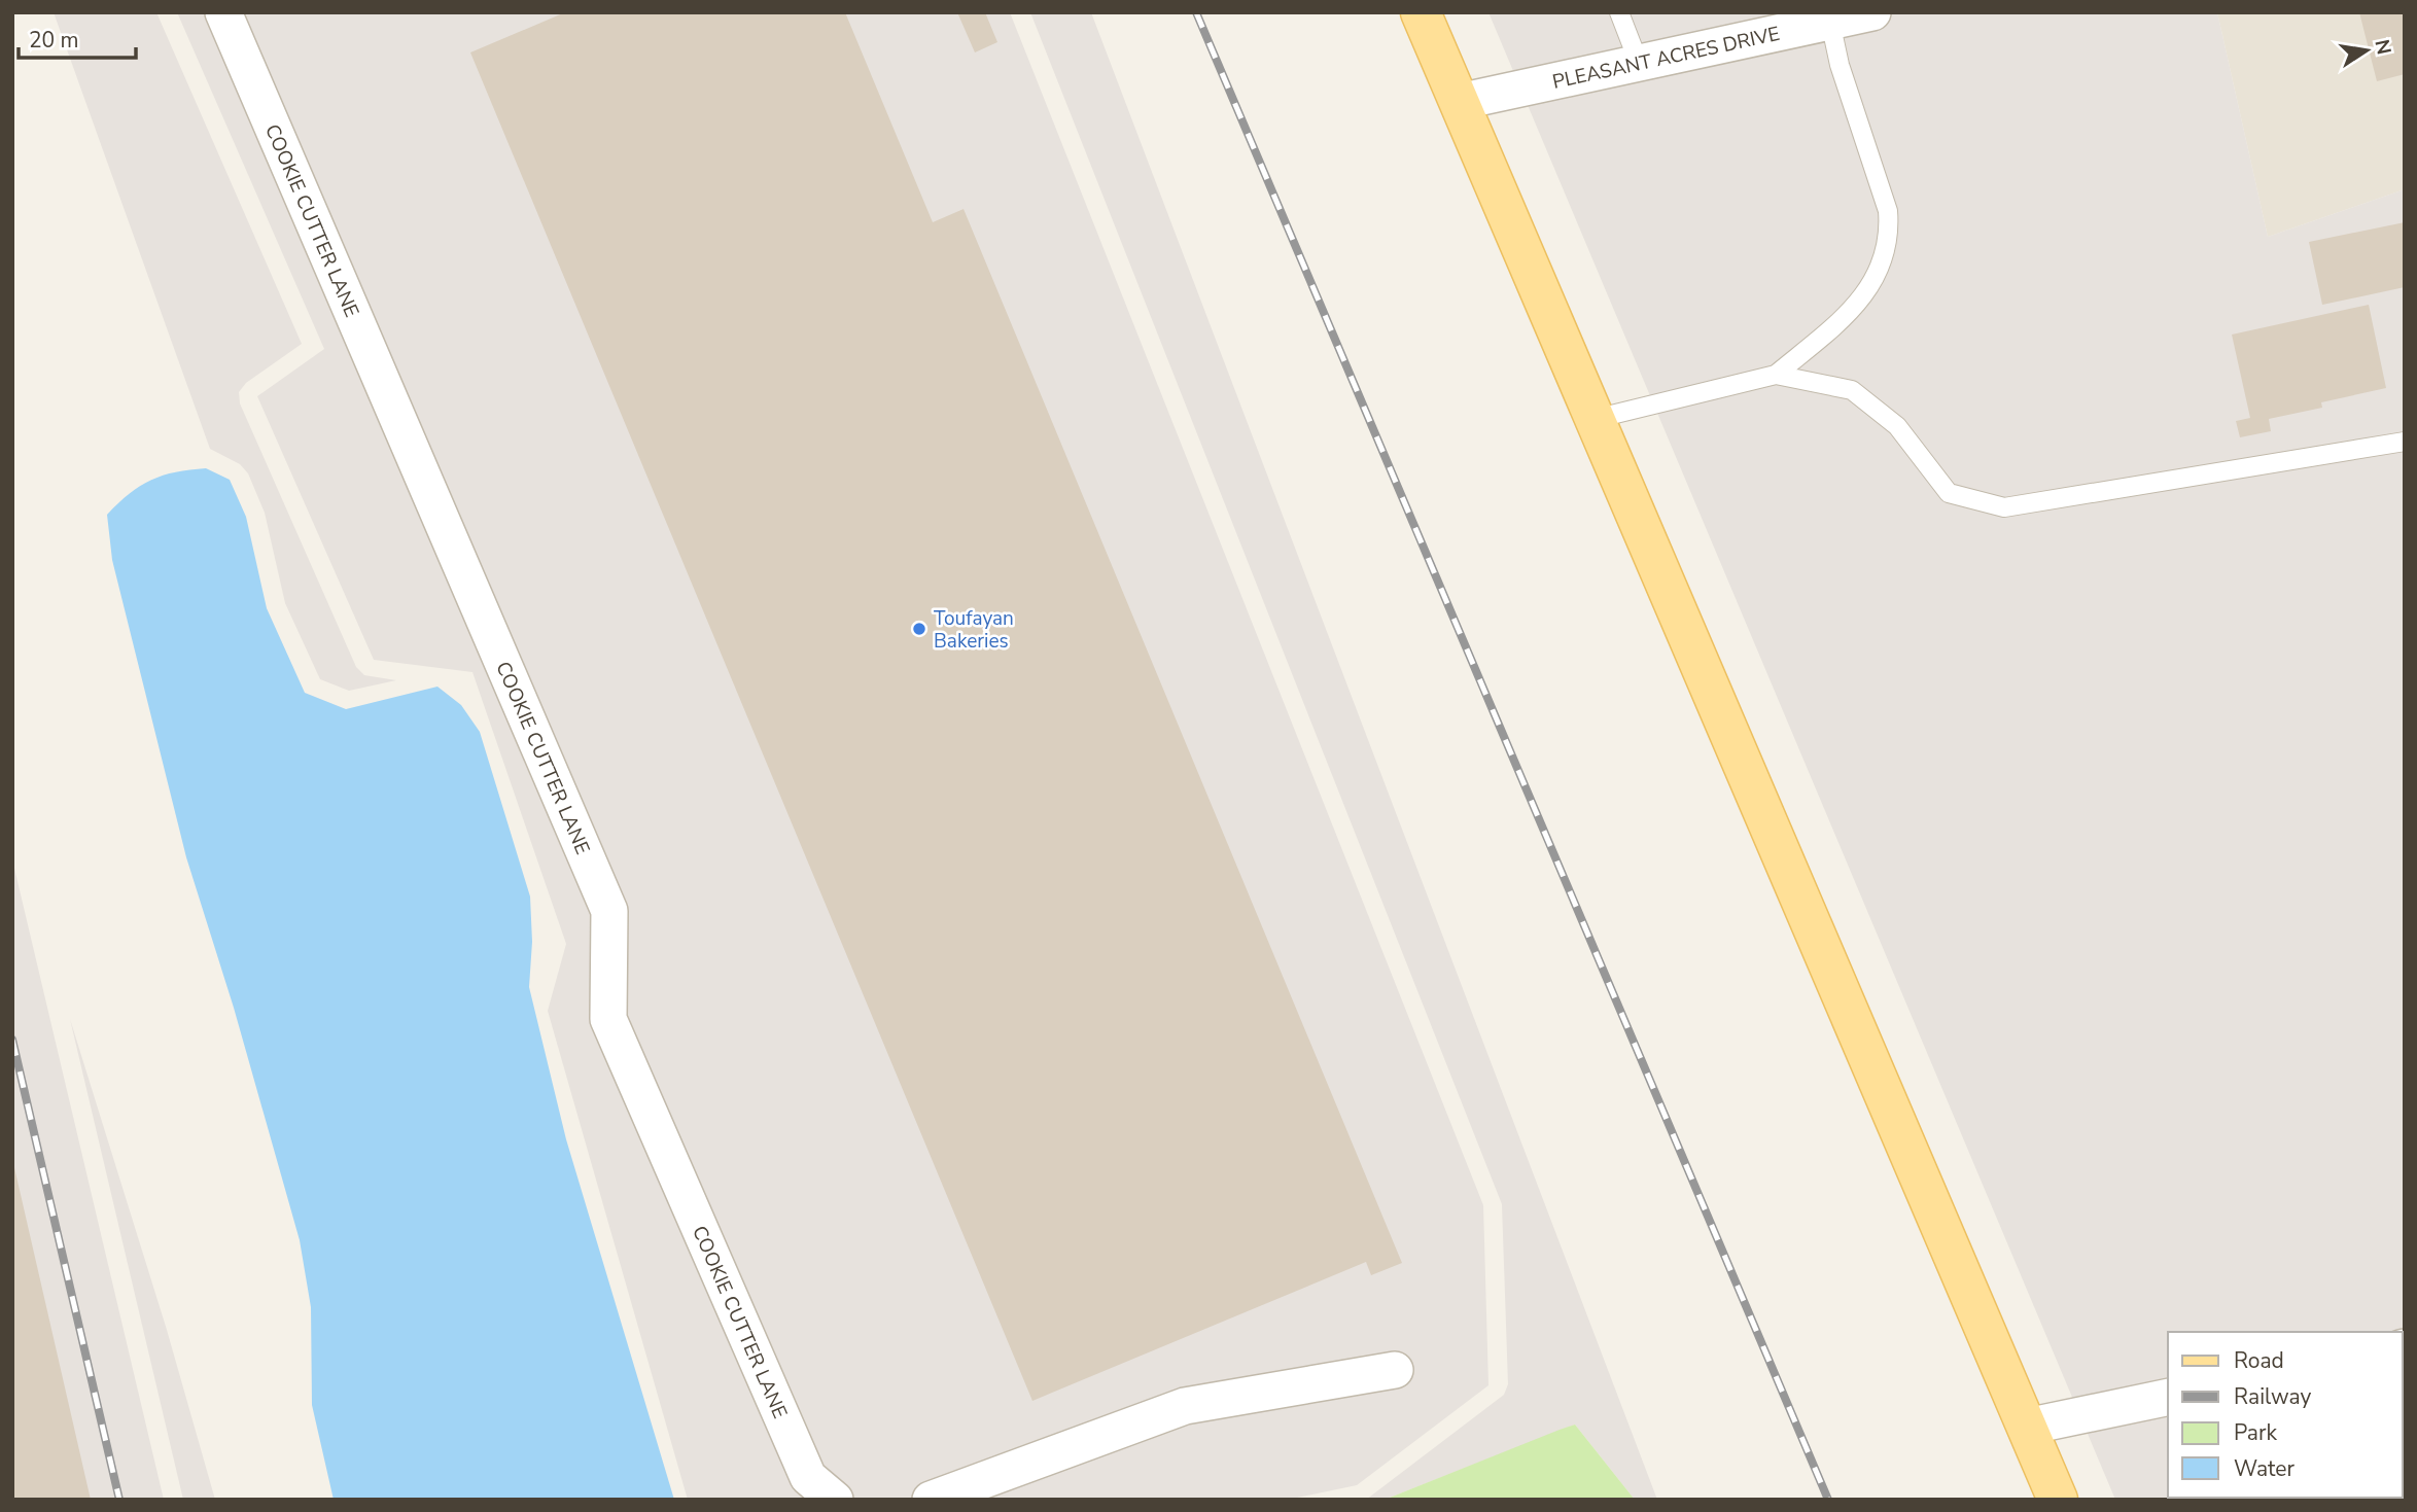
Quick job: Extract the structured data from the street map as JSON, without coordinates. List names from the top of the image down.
{
  "streets": {
    "street": ["PLEASANT ACRES DRIVE", "COOKIE CUTTER LANE"]
  },
  "places": ["Toufayan Bakeries"],
  "legend": [
    "Road",
    "Railway",
    "Park",
    "Water"
  ],
  "scale_bar": "20 m",
  "north": "right"
}
